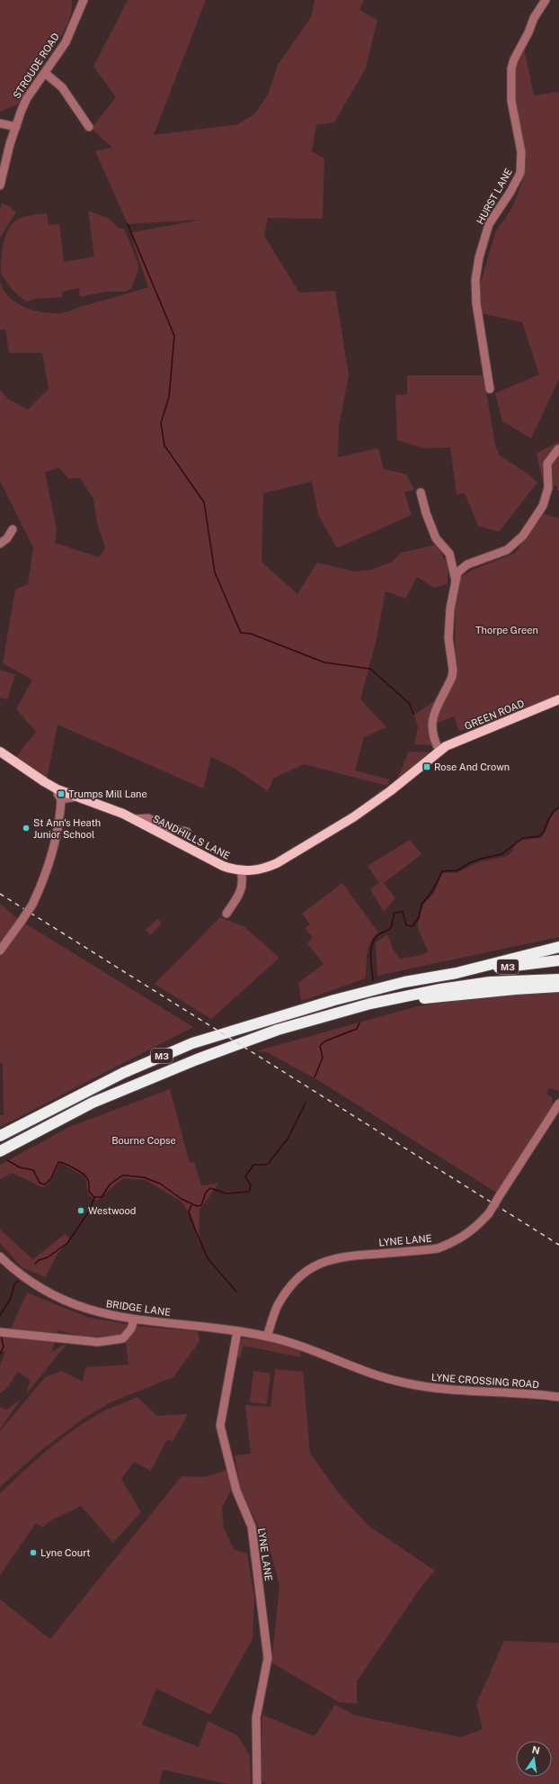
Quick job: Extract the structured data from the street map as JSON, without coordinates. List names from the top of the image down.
{
  "streets": {
    "highway": ["M3"],
    "main road": ["GREEN ROAD", "SANDHILLS LANE"],
    "street": [
      "STROUDE ROAD",
      "HURST LANE",
      "LYNE LANE",
      "BRIDGE LANE",
      "LYNE CROSSING ROAD"
    ]
  },
  "crossings": [
    ["GREEN ROAD", "SANDHILLS LANE"],
    ["LYNE LANE", "BRIDGE LANE"],
    ["LYNE LANE", "LYNE CROSSING ROAD"],
    ["BRIDGE LANE", "LYNE CROSSING ROAD"]
  ],
  "parks": ["Thorpe Green", "Bourne Copse"],
  "places": {
    "transit": ["Rose And Crown", "Trumps Mill Lane"],
    "other": ["St Ann's Heath Junior School", "Westwood", "Lyne Court"]
  },
  "north": "top"
}
